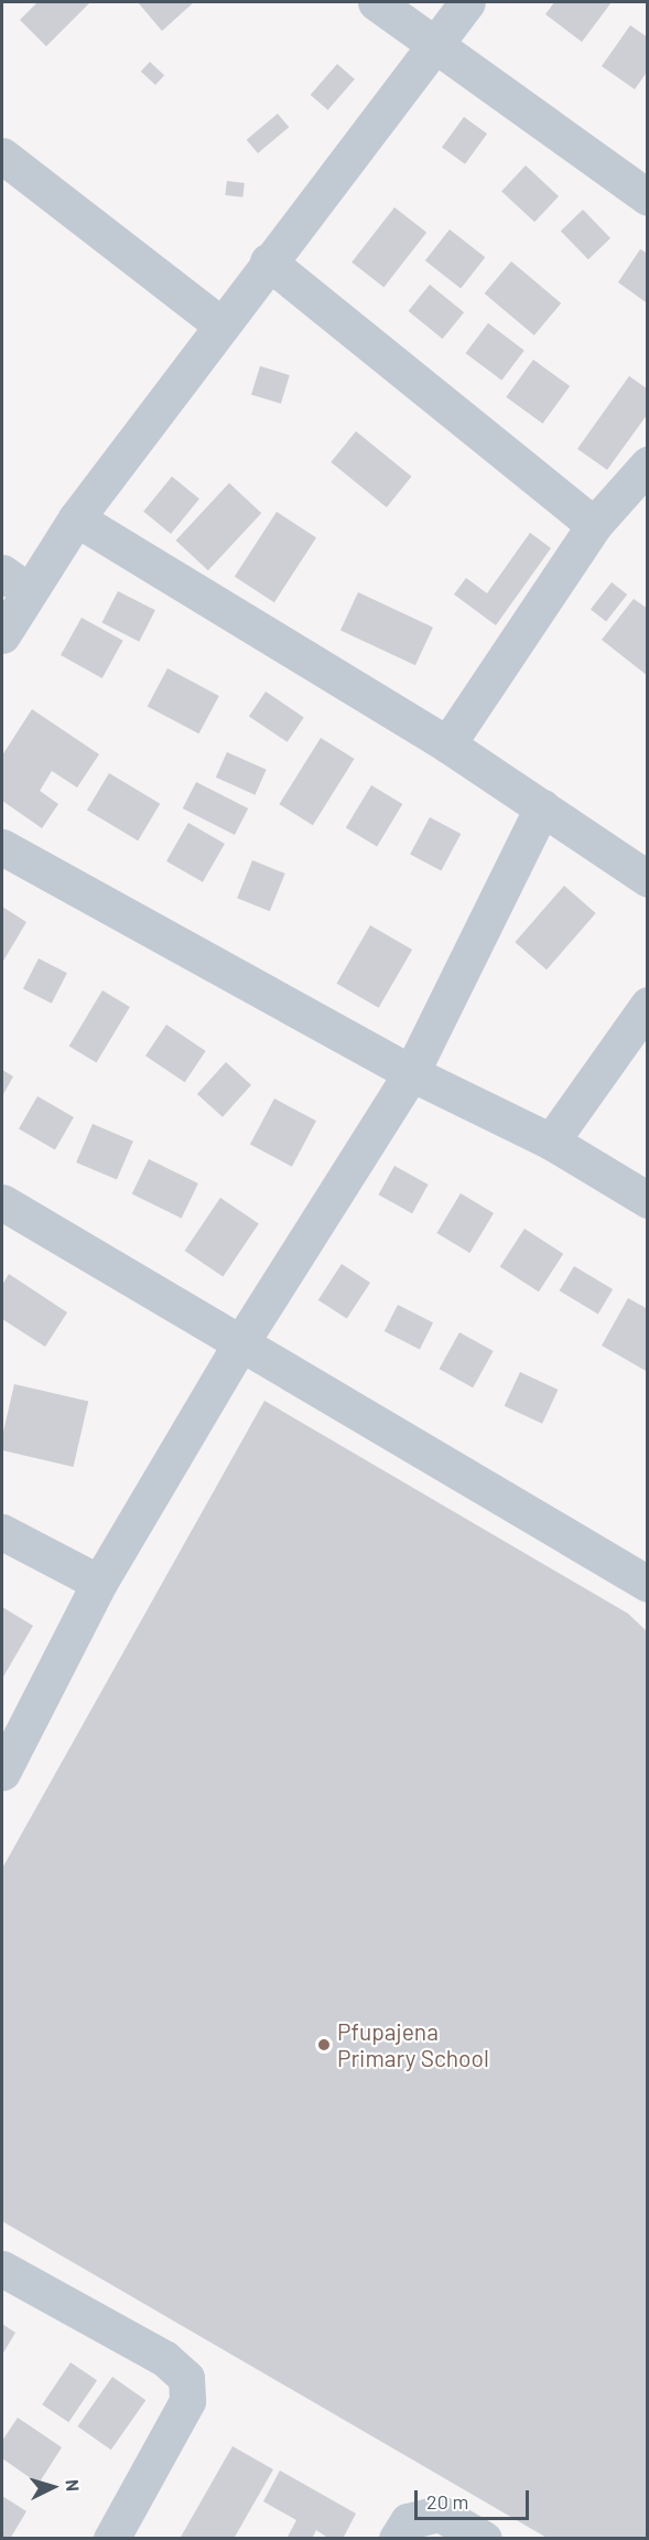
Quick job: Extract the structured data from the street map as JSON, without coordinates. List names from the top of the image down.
{
  "places": ["Pfupajena Primary School"],
  "scale_bar": "20 m",
  "north": "right"
}
